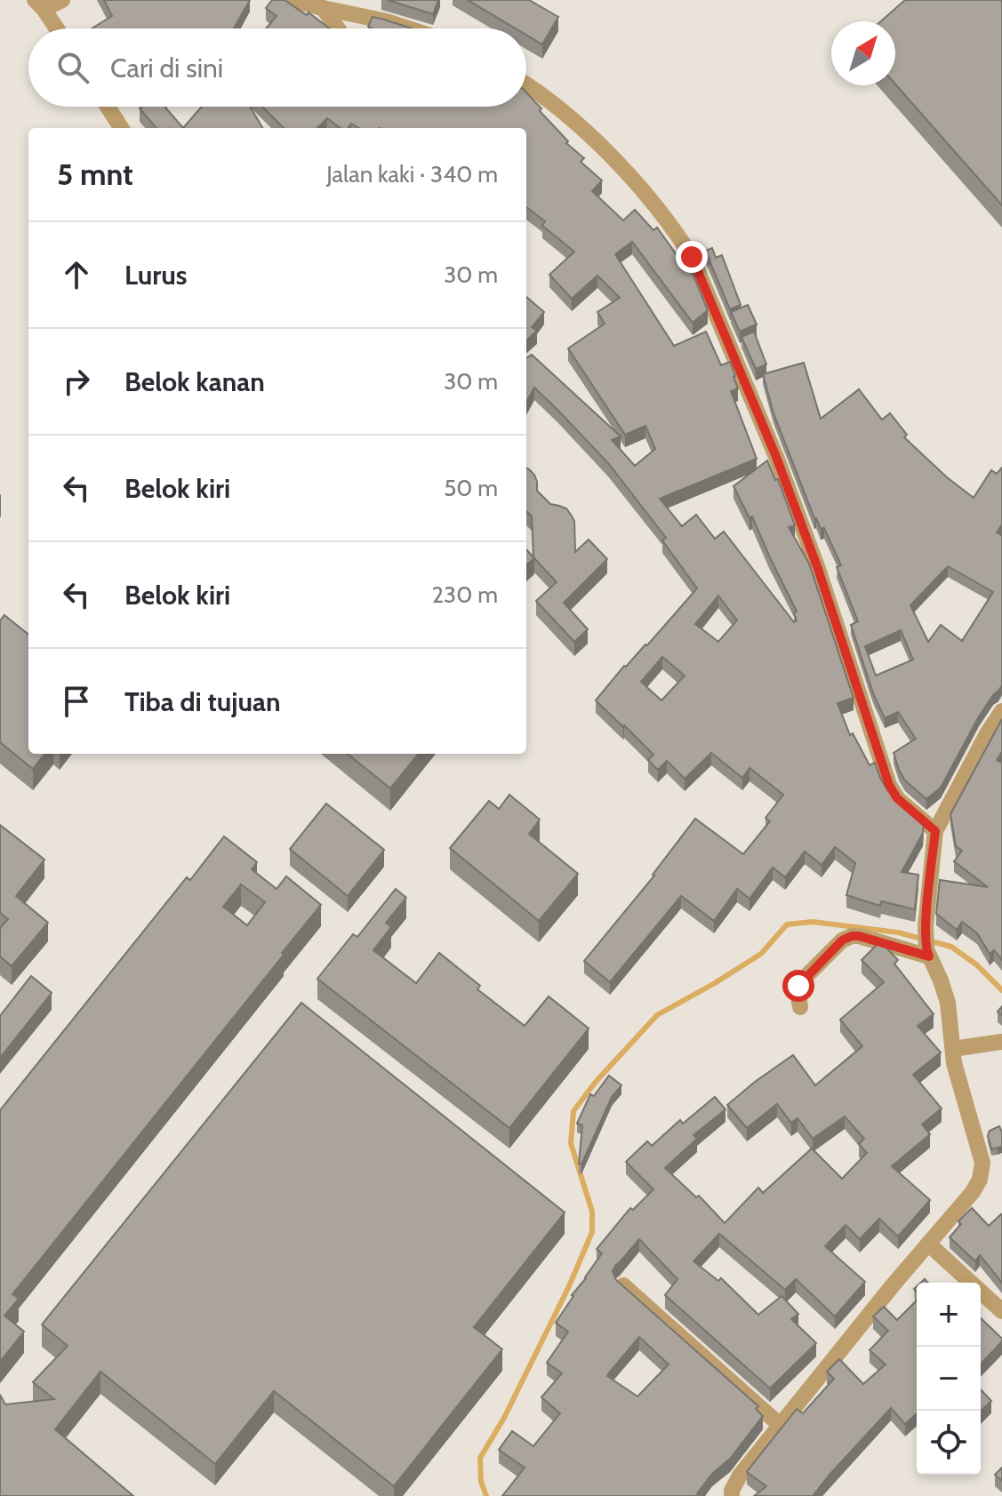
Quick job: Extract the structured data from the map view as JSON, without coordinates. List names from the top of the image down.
{
  "north": "top right",
  "page": {
    "search": "Cari di sini",
    "heading": ["5 mnt", "Jalan kaki · 340 m"],
    "list": [
      ["Lurus", "30 m"],
      ["Belok kanan", "30 m"],
      ["Belok kiri", "50 m"],
      ["Belok kiri", "230 m"],
      "Tiba di tujuan"
    ],
    "map_buttons": ["+", "−"]
  }
}
